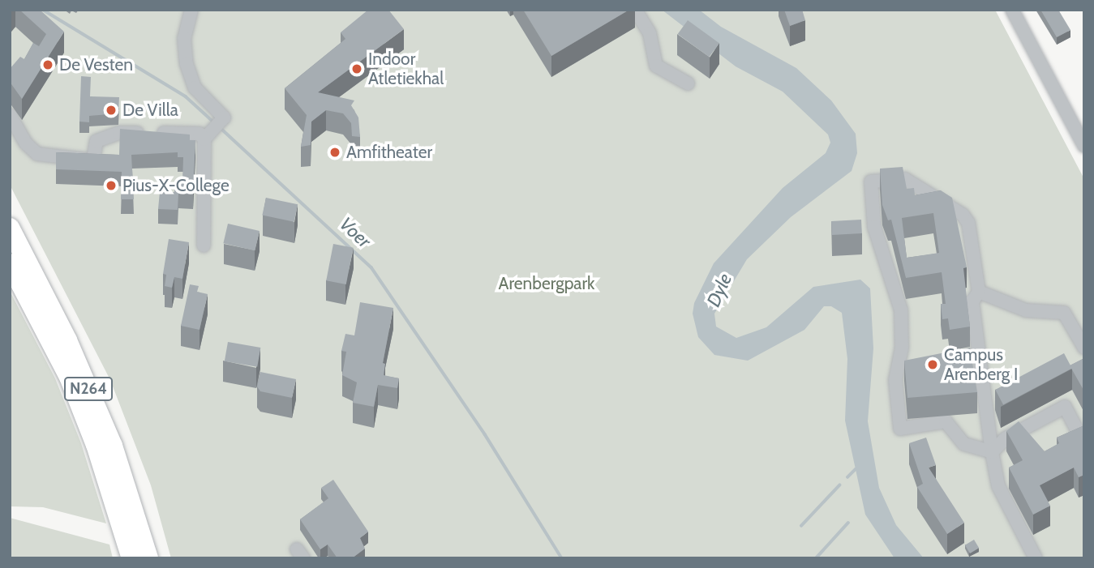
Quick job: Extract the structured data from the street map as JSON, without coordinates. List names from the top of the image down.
{
  "streets": {
    "highway": ["N264"]
  },
  "water": ["Voer", "Dyle"],
  "parks": ["Arenbergpark"],
  "places": [
    "De Vesten",
    "Indoor Atletiekhal",
    "De Villa",
    "Amfitheater",
    "Pius-X-College",
    "Campus Arenberg I"
  ]
}
